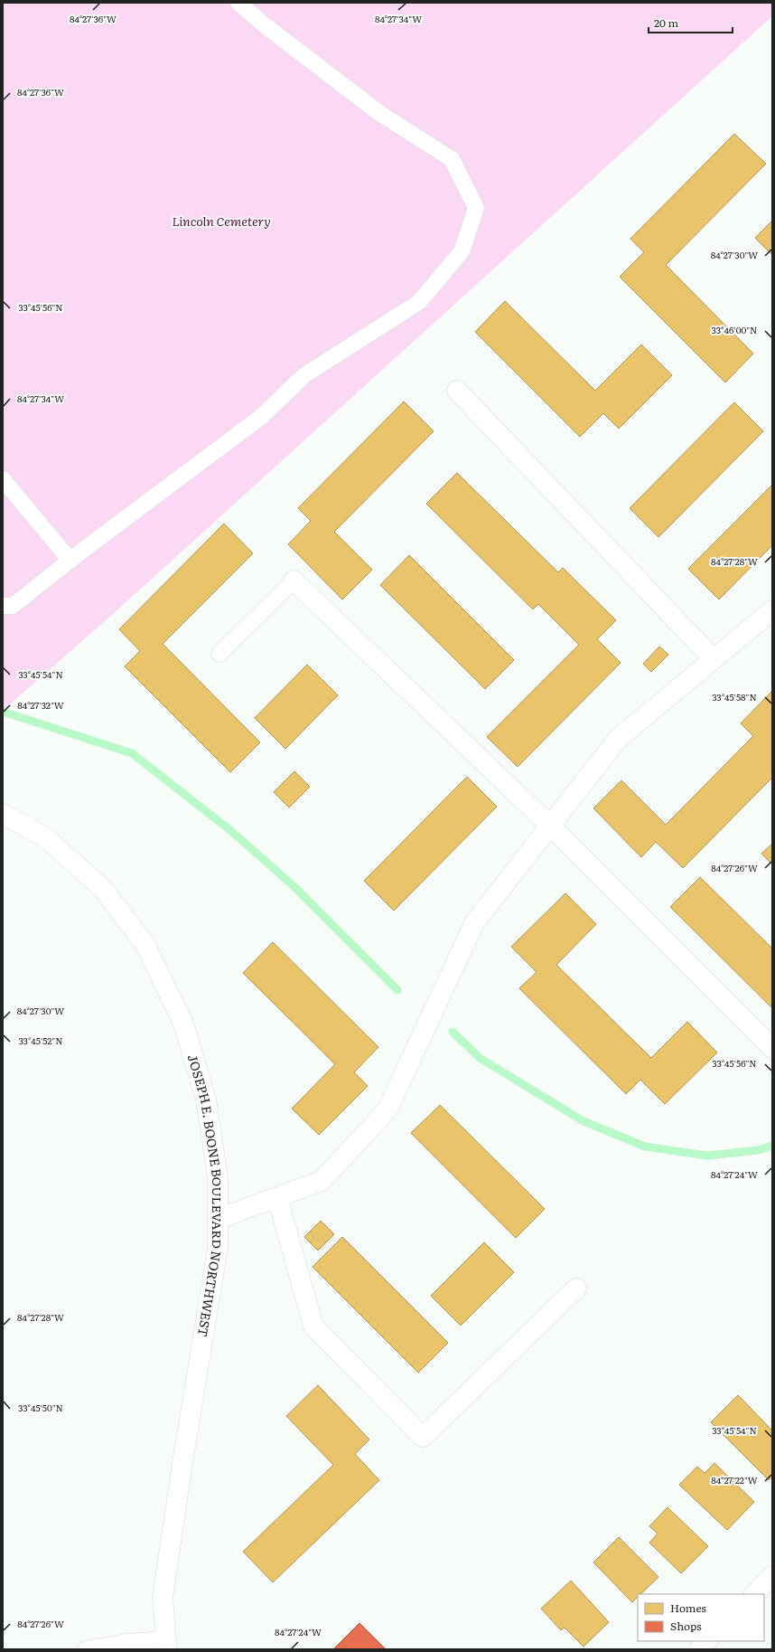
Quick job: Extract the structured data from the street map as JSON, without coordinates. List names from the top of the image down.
{
  "streets": {
    "street": ["JOSEPH E. BOONE BOULEVARD NORTHWEST"]
  },
  "parks": ["Lincoln Cemetery"],
  "legend": ["Homes", "Shops"],
  "scale_bar": "20 m",
  "coordinates": [
    "84°27'36\"W",
    "84°27'34\"W",
    "84°27'30\"W",
    "33°45'56\"N",
    "33°46'00\"N",
    "84°27'28\"W",
    "33°45'54\"N",
    "33°45'58\"N",
    "84°27'32\"W",
    "84°27'26\"W",
    "33°45'52\"N",
    "84°27'24\"W",
    "33°45'50\"N",
    "84°27'22\"W"
  ]
}
